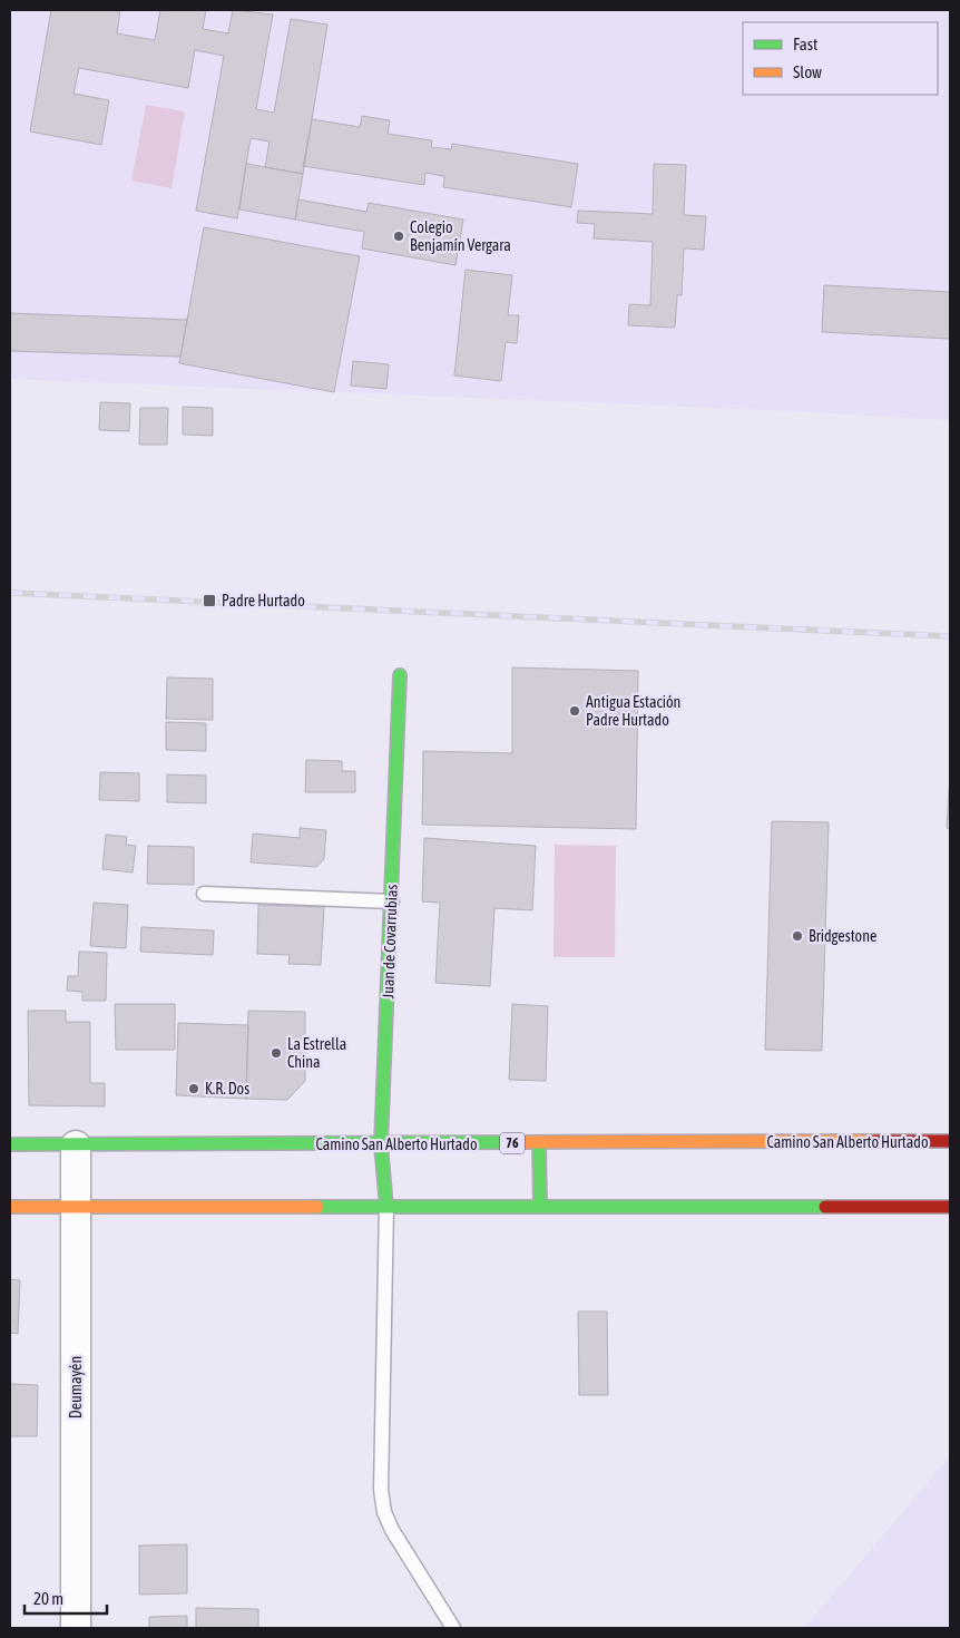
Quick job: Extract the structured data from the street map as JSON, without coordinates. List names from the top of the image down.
{
  "streets": {
    "main road": ["Juan de Covarrubias", "Camino San Alberto Hurtado", "76"],
    "street": ["Deumayén"]
  },
  "crossings": [
    ["Juan de Covarrubias", "Camino San Alberto Hurtado"],
    ["Camino San Alberto Hurtado", "Deumayén"]
  ],
  "places": {
    "other": [
      "Colegio Benjamín Vergara",
      "Antigua Estación Padre Hurtado",
      "Bridgestone",
      "La Estrella China",
      "K.R. Dos"
    ],
    "transit": ["Padre Hurtado"]
  },
  "legend": ["Fast", "Slow"],
  "scale_bar": "20 m"
}
